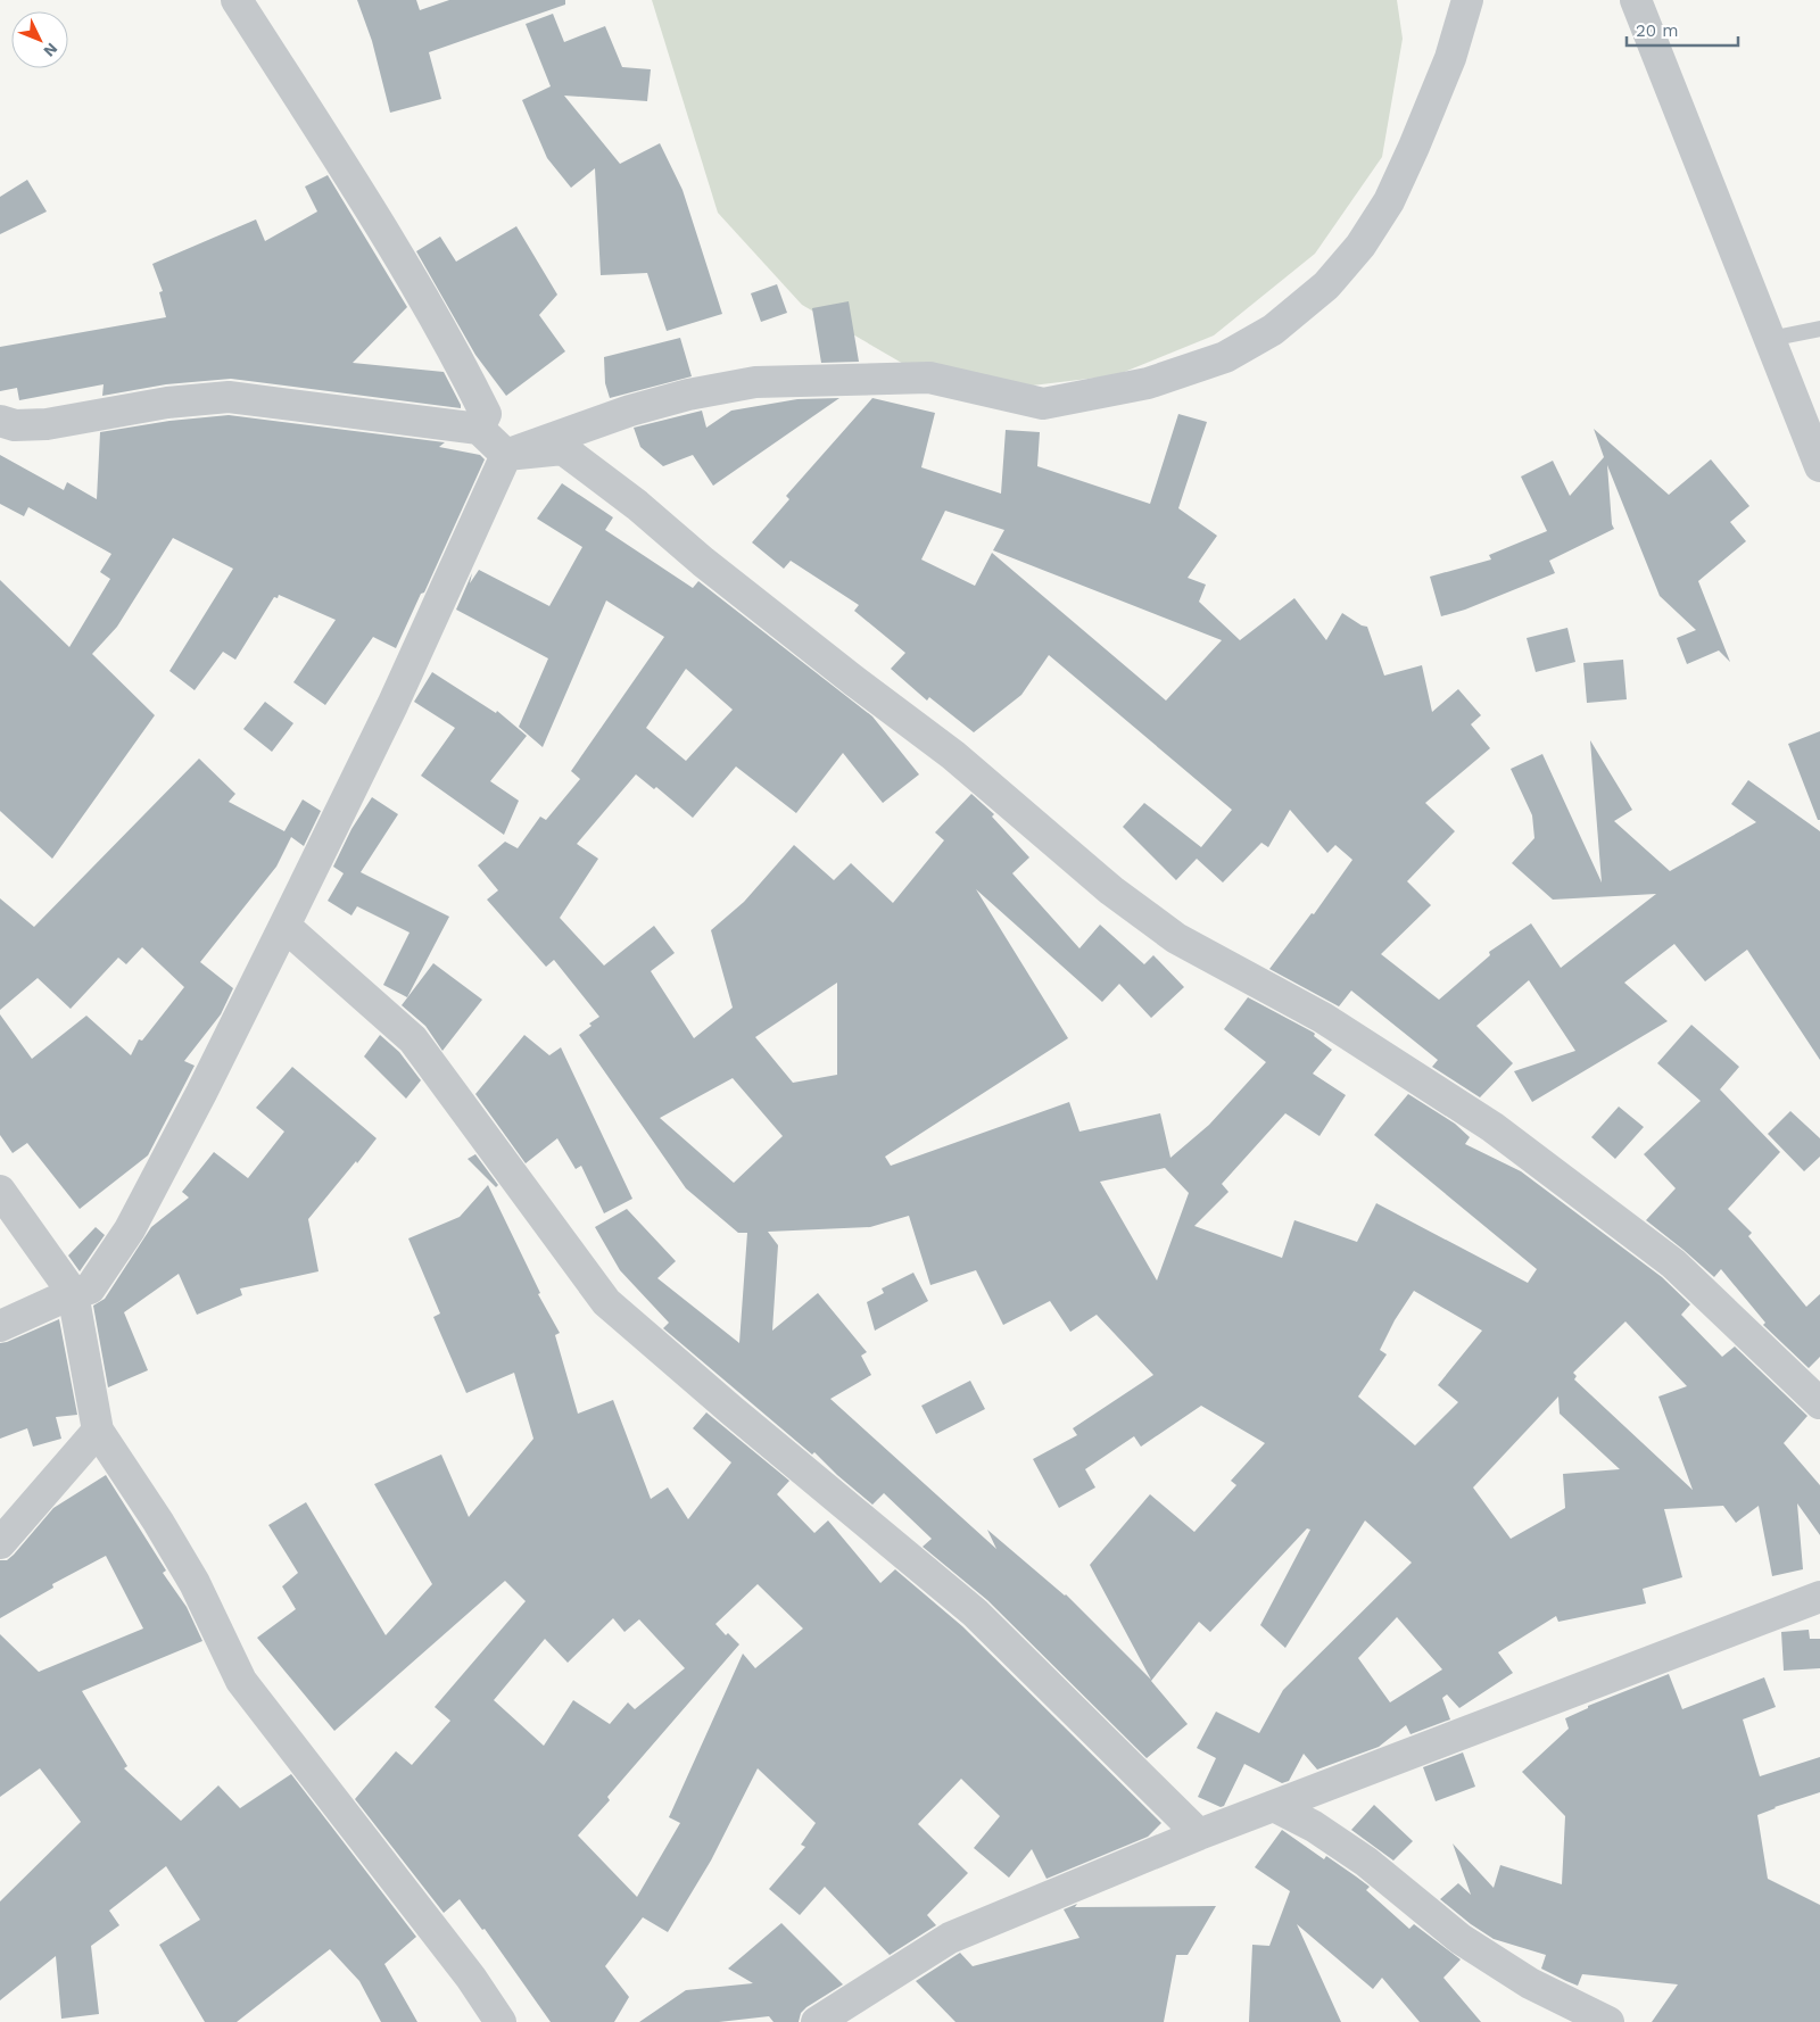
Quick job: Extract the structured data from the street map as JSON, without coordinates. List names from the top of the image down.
{
  "scale_bar": "20 m",
  "north": "bottom right"
}
